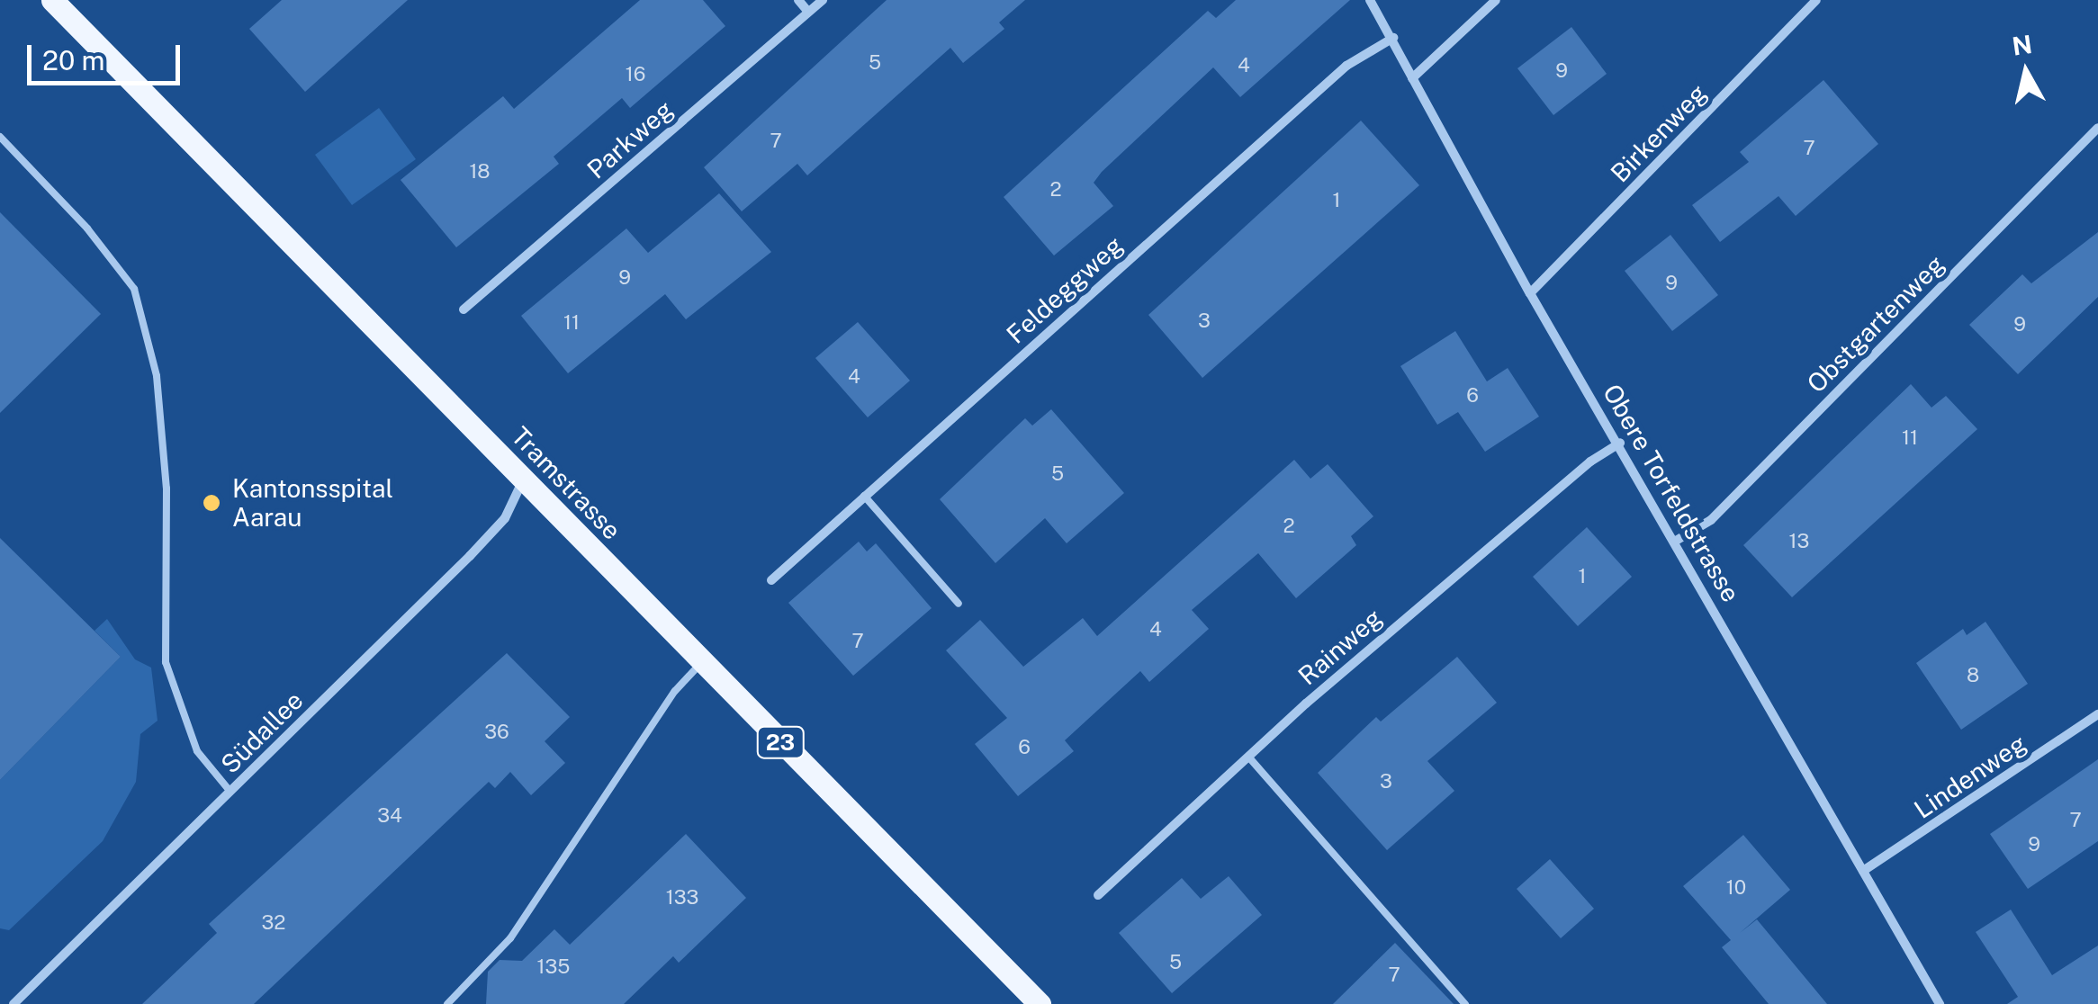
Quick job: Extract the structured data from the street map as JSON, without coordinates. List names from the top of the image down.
{
  "streets": {
    "main road": ["Tramstrasse", "23"],
    "street": [
      "Birkenweg",
      "Parkweg",
      "Feldeggweg",
      "Obstgartenweg",
      "Obere Torfeldstrasse",
      "Rainweg",
      "Südallee",
      "Lindenweg"
    ]
  },
  "crossings": [
    ["Birkenweg", "Obere Torfeldstrasse"],
    ["Feldeggweg", "Obere Torfeldstrasse"],
    ["Obstgartenweg", "Obere Torfeldstrasse"],
    ["Tramstrasse", "Südallee"],
    ["Obere Torfeldstrasse", "Rainweg"],
    ["Obere Torfeldstrasse", "Lindenweg"]
  ],
  "places": ["Kantonsspital Aarau"],
  "house_numbers": [
    "5",
    "4",
    "9",
    "16",
    "7",
    "7",
    "18",
    "2",
    "1",
    "9",
    "9",
    "3",
    "11",
    "9",
    "4",
    "6",
    "11",
    "5",
    "2",
    "13",
    "1",
    "4",
    "7",
    "8",
    "36",
    "6",
    "3",
    "34",
    "7",
    "9",
    "10",
    "133",
    "32",
    "5",
    "135",
    "7"
  ],
  "scale_bar": "20 m",
  "north": "top"
}
